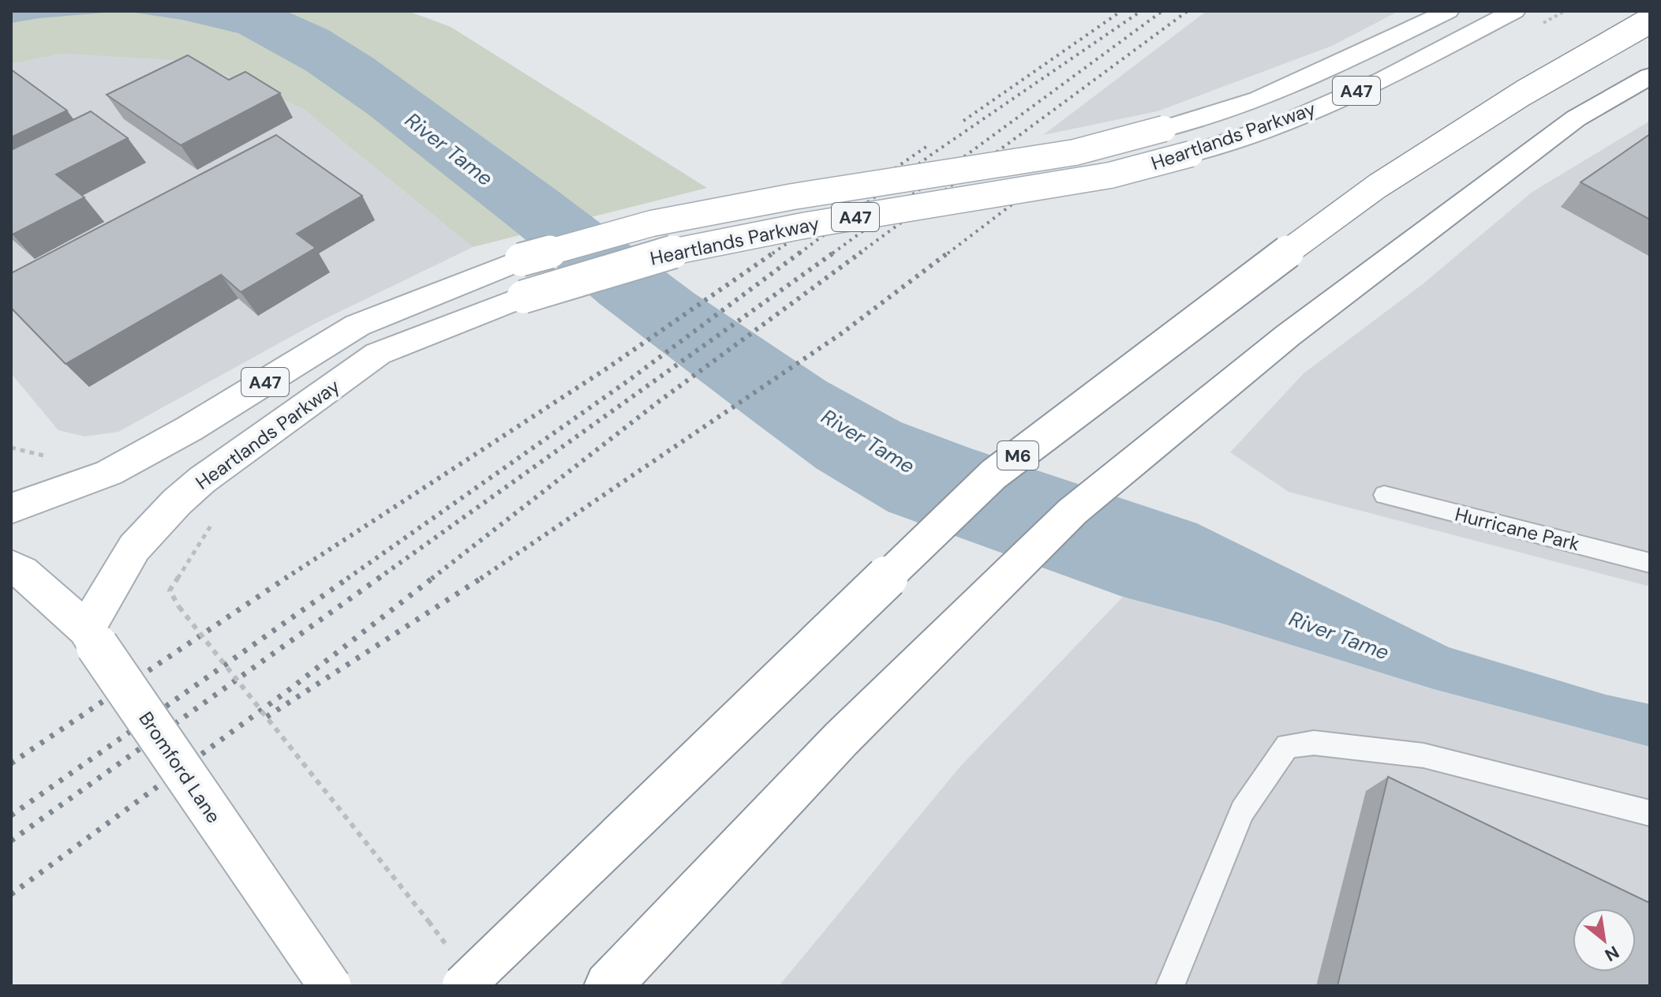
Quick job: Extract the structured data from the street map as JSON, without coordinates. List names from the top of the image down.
{
  "streets": {
    "main road": [
      "A47",
      "Heartlands Parkway",
      "M6",
      "Bromford Lane"
    ],
    "lane": ["Hurricane Park"]
  },
  "crossings": [
    ["Heartlands Parkway", "Bromford Lane"]
  ],
  "water": ["River Tame"],
  "north": "bottom right"
}
